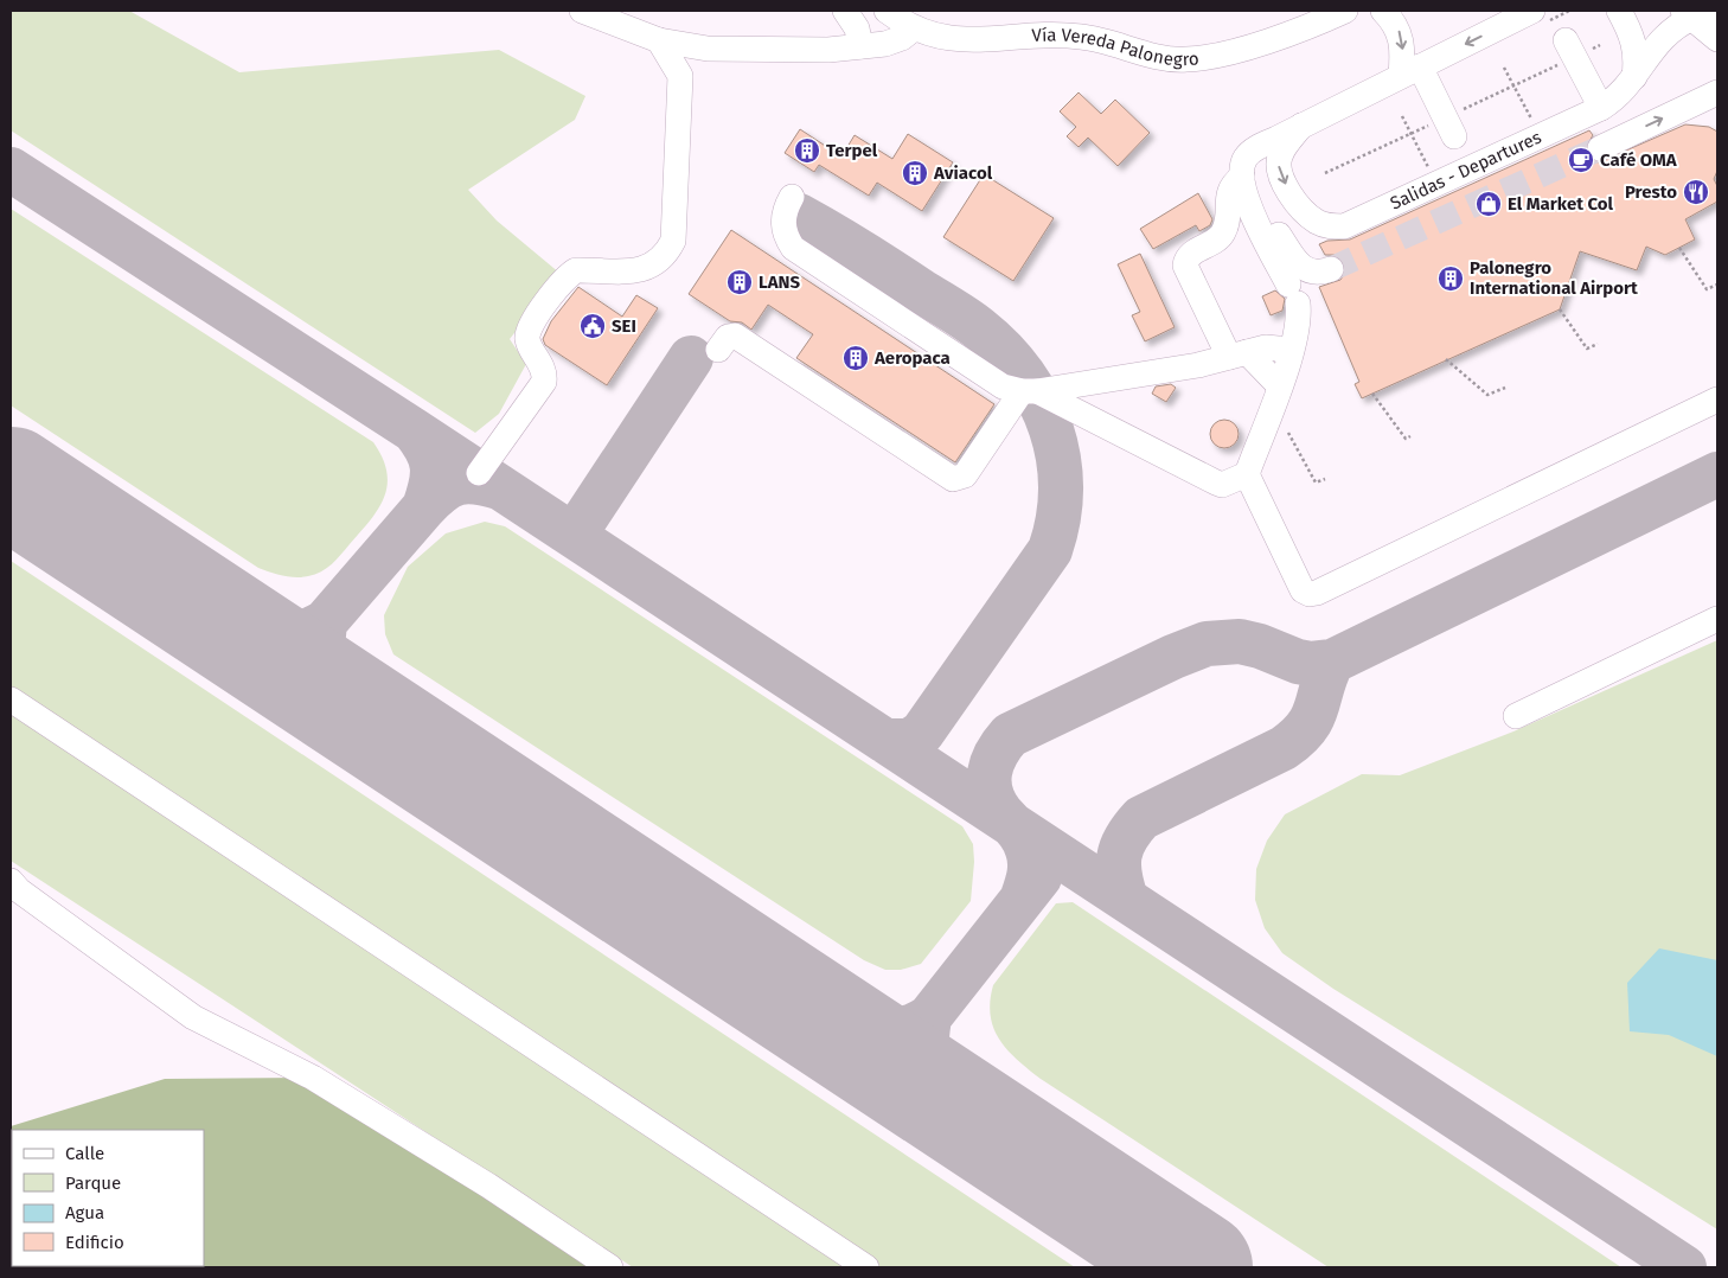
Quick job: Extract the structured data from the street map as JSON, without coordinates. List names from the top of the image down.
{
  "streets": {
    "street": ["Vía Vereda Palonegro", "Salidas - Departures"]
  },
  "places": {
    "building": [
      "Terpel",
      "Aviacol",
      "Palonegro International Airport",
      "LANS",
      "Aeropaca"
    ],
    "cafe": ["Café OMA"],
    "restaurant": ["Presto"],
    "shop": ["El Market Col"],
    "public building": ["SEI"]
  },
  "legend": [
    "Calle",
    "Parque",
    "Agua",
    "Edificio"
  ]
}
